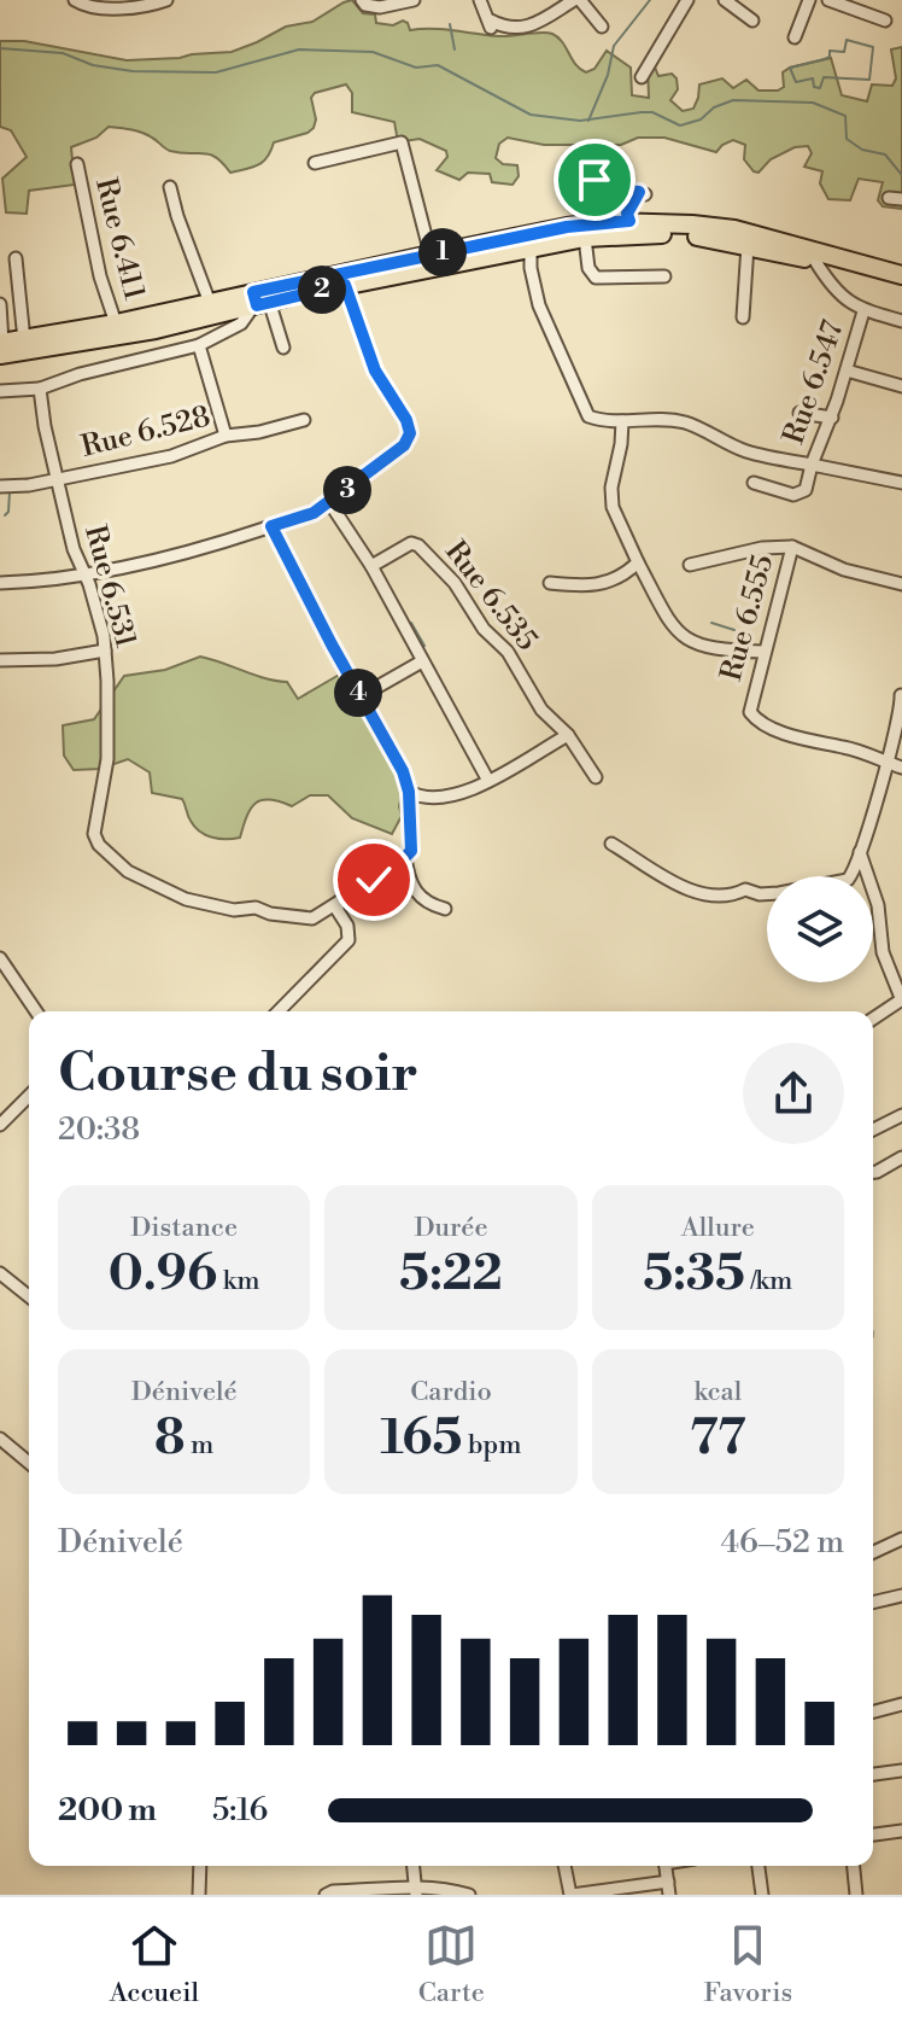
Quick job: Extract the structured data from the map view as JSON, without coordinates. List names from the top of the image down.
{
  "streets": {
    "street": [
      "Rue 6.411",
      "Rue 6.547",
      "Rue 6.528",
      "Rue 6.531",
      "Rue 6.535",
      "Rue 6.555"
    ]
  },
  "crossings": [
    ["Rue 6.528", "Rue 6.531"]
  ],
  "page": {
    "pins": [
      "1",
      "2",
      "3",
      "4"
    ],
    "heading": ["Course du soir", "20:38"],
    "stats": [
      ["Distance", "0.96 km"],
      ["Durée", "5:22"],
      ["Allure", "5:35 /km"],
      ["Dénivelé", "8 m"],
      ["Cardio", "165 bpm"],
      ["kcal", "77"]
    ],
    "chart": ["Dénivelé", "46–52 m"],
    "list": [
      {
        "name": "200 m",
        "note": "5:16"
      }
    ],
    "tabs": ["Accueil", "Carte", "Favoris"]
  }
}
